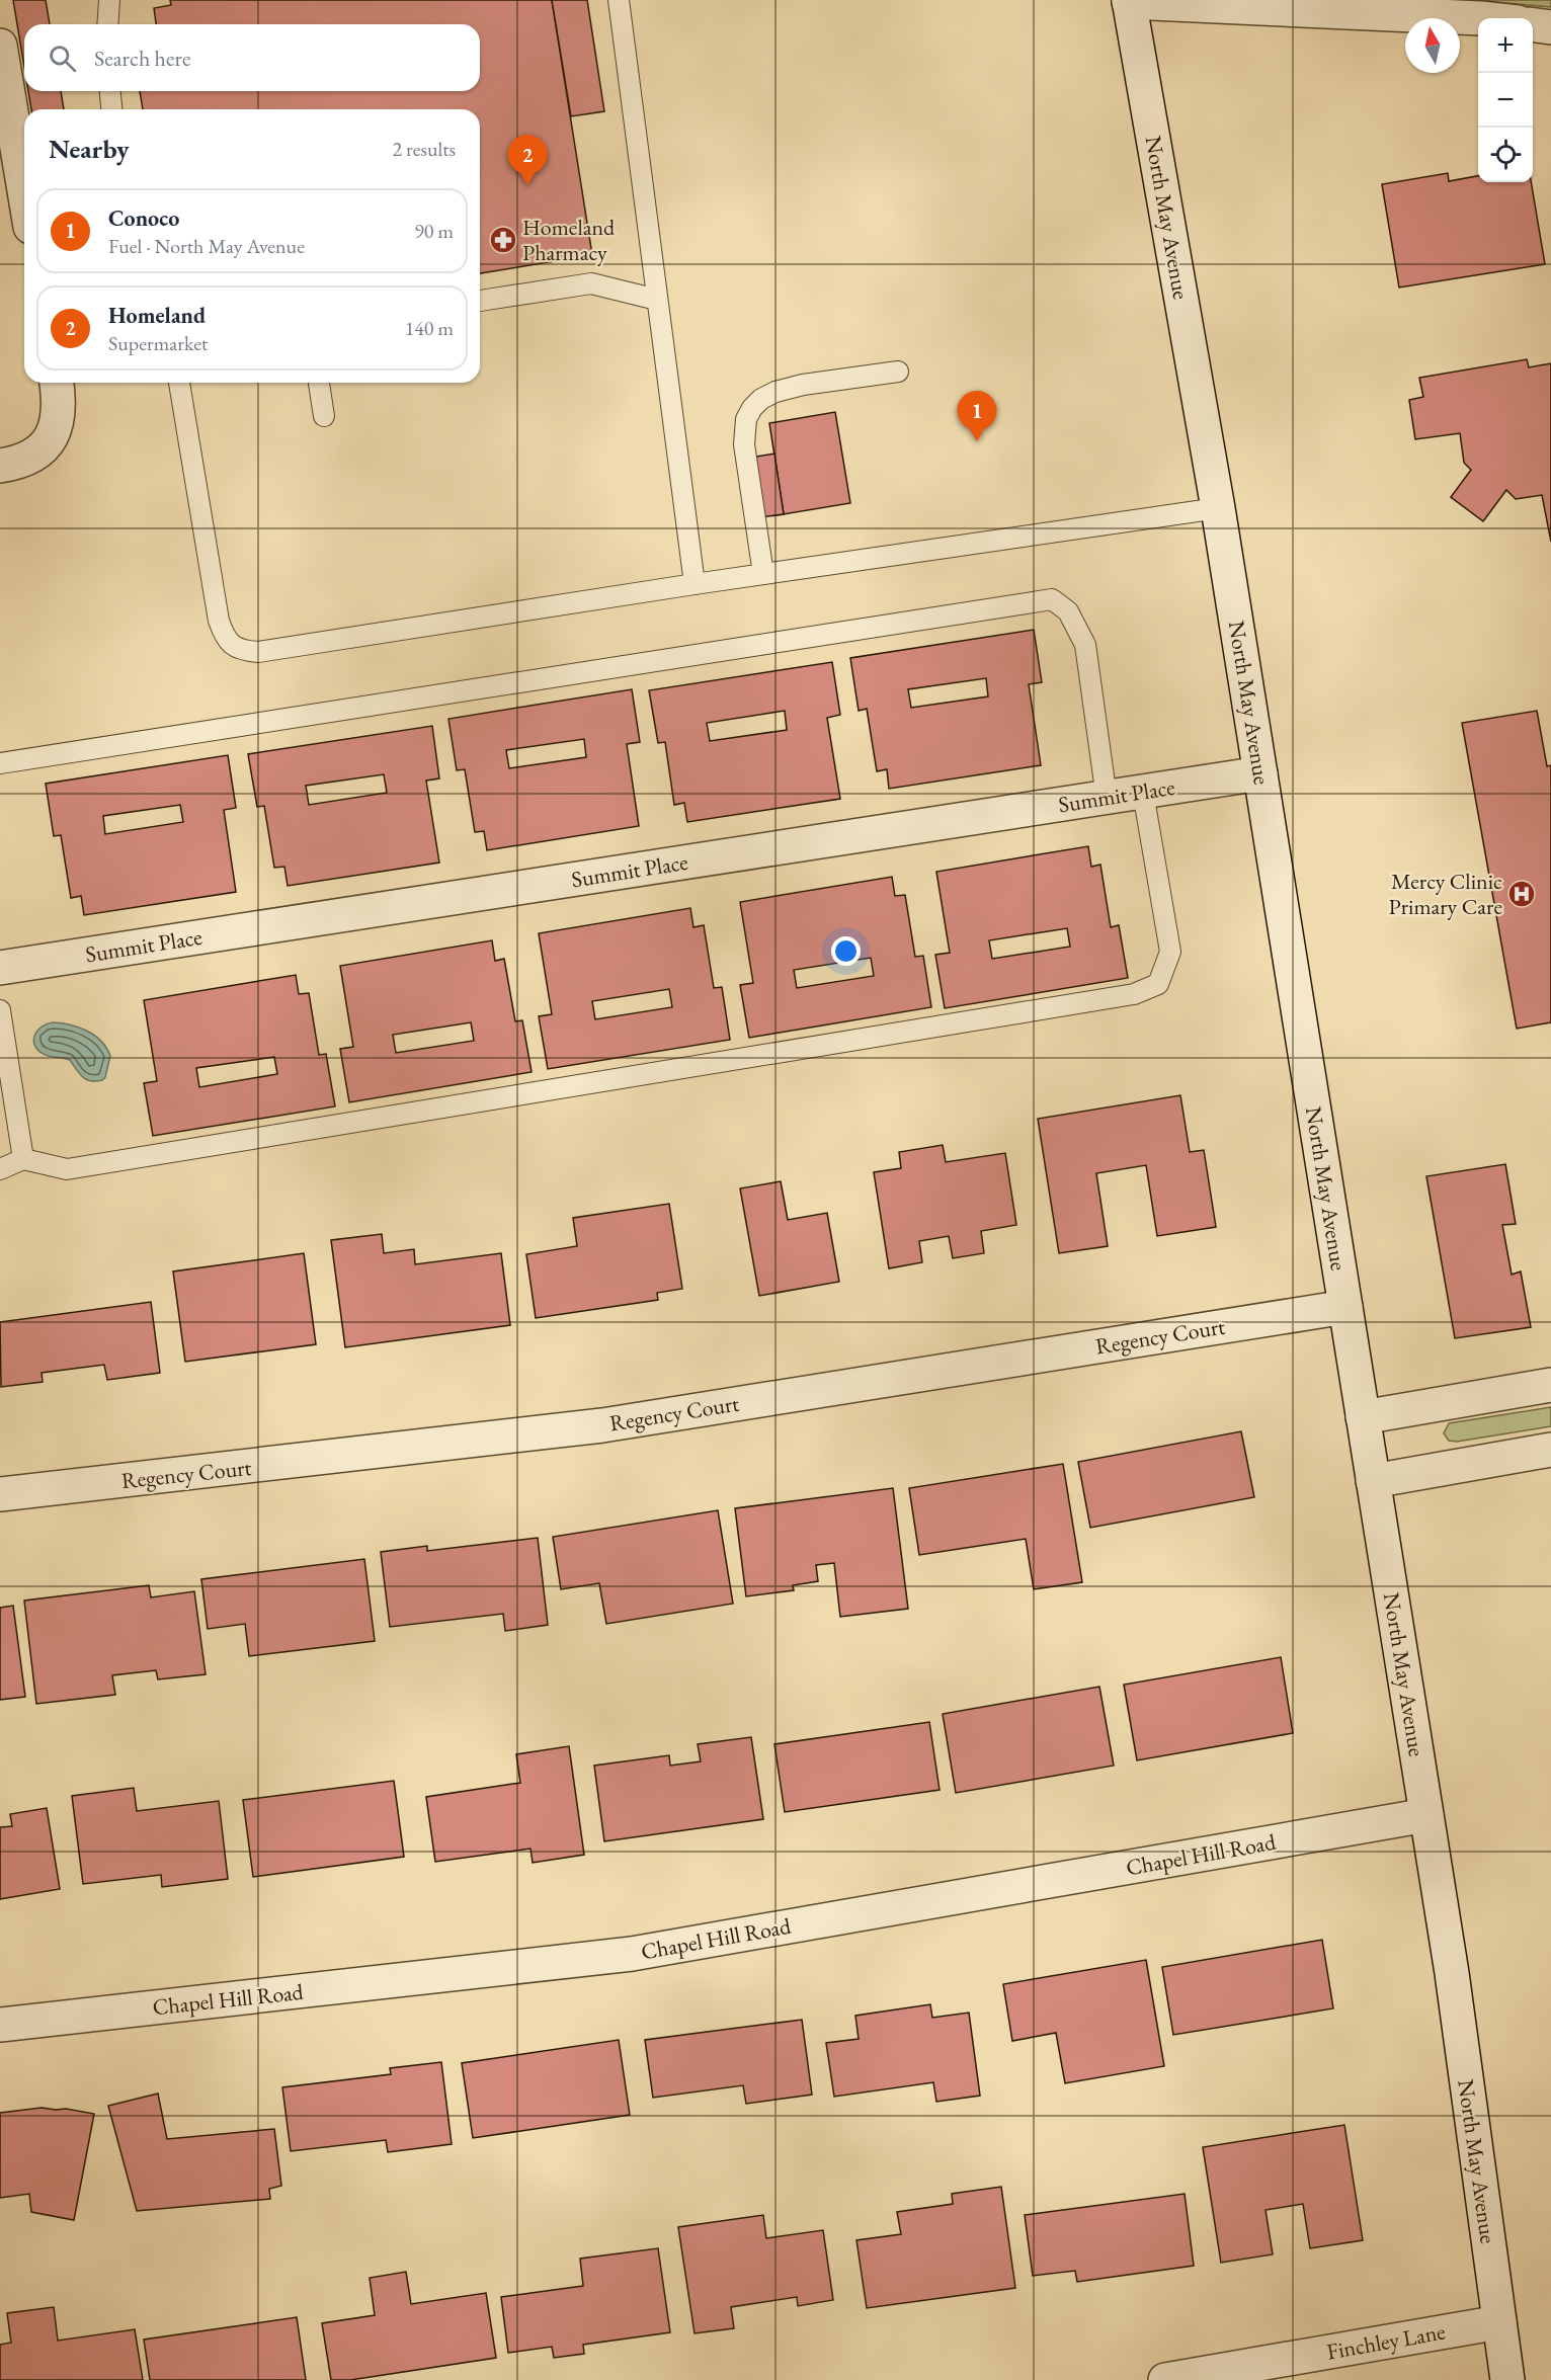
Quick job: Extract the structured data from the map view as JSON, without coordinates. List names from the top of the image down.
{
  "streets": {
    "street": [
      "North May Avenue",
      "Summit Place",
      "Regency Court",
      "Chapel Hill Road",
      "Finchley Lane"
    ]
  },
  "crossings": [
    ["North May Avenue", "Summit Place"],
    ["North May Avenue", "Regency Court"],
    ["North May Avenue", "Chapel Hill Road"],
    ["North May Avenue", "Finchley Lane"]
  ],
  "places": {
    "pharmacy": ["Homeland Pharmacy"],
    "hospital": ["Mercy Clinic Primary Care"]
  },
  "north": "top",
  "page": {
    "map_buttons": ["+", "−"],
    "search": "Search here",
    "heading": ["Nearby", "2 results"],
    "pins": ["2", "1"],
    "list": [
      {
        "mark": "1",
        "name": "Conoco",
        "note": "Fuel · North May Avenue",
        "value": "90 m"
      },
      {
        "mark": "2",
        "name": "Homeland",
        "note": "Supermarket",
        "value": "140 m"
      }
    ]
  }
}
